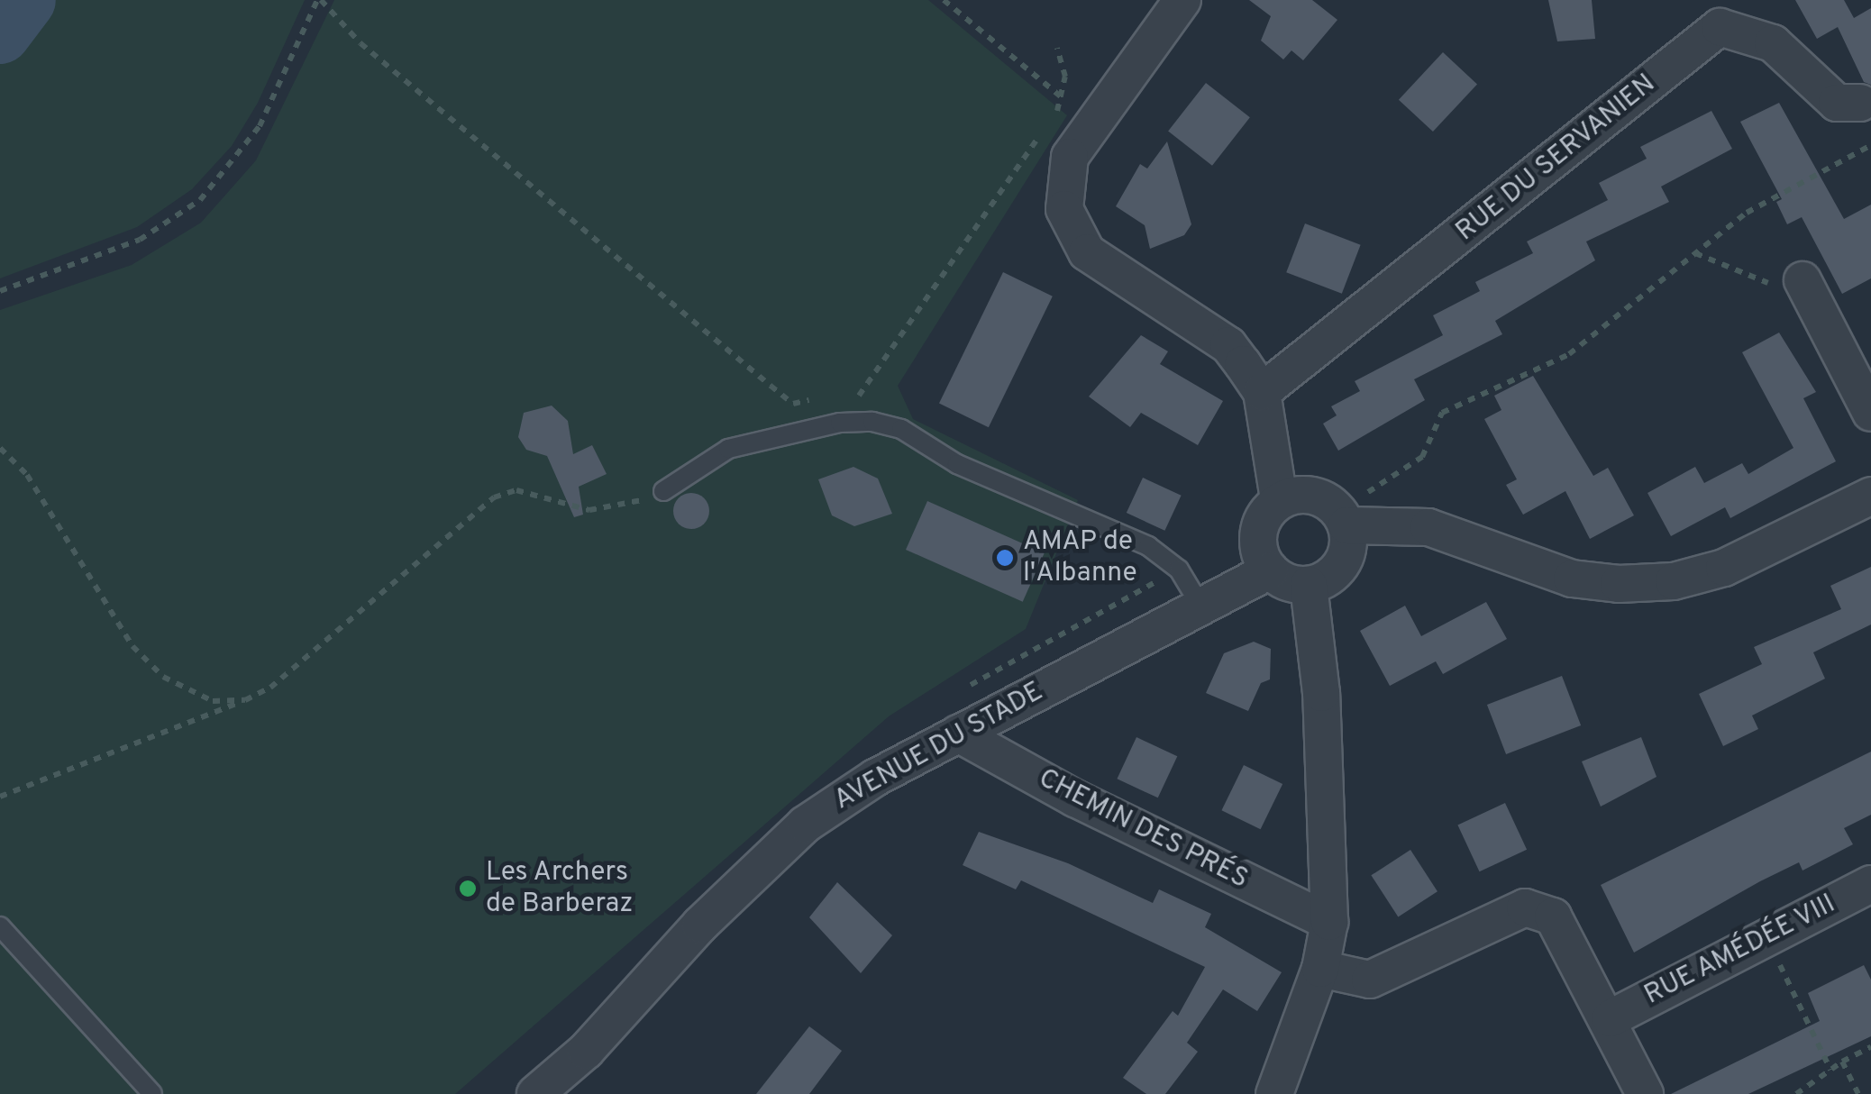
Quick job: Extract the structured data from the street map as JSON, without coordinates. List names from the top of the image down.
{
  "streets": {
    "street": [
      "RUE DU SERVANIEN",
      "AVENUE DU STADE",
      "CHEMIN DES PRÉS",
      "RUE AMÉDÉE VIII"
    ]
  },
  "crossings": [
    ["AVENUE DU STADE", "CHEMIN DES PRÉS"]
  ],
  "places": ["AMAP de l'Albanne", "Les Archers de Barberaz"]
}
